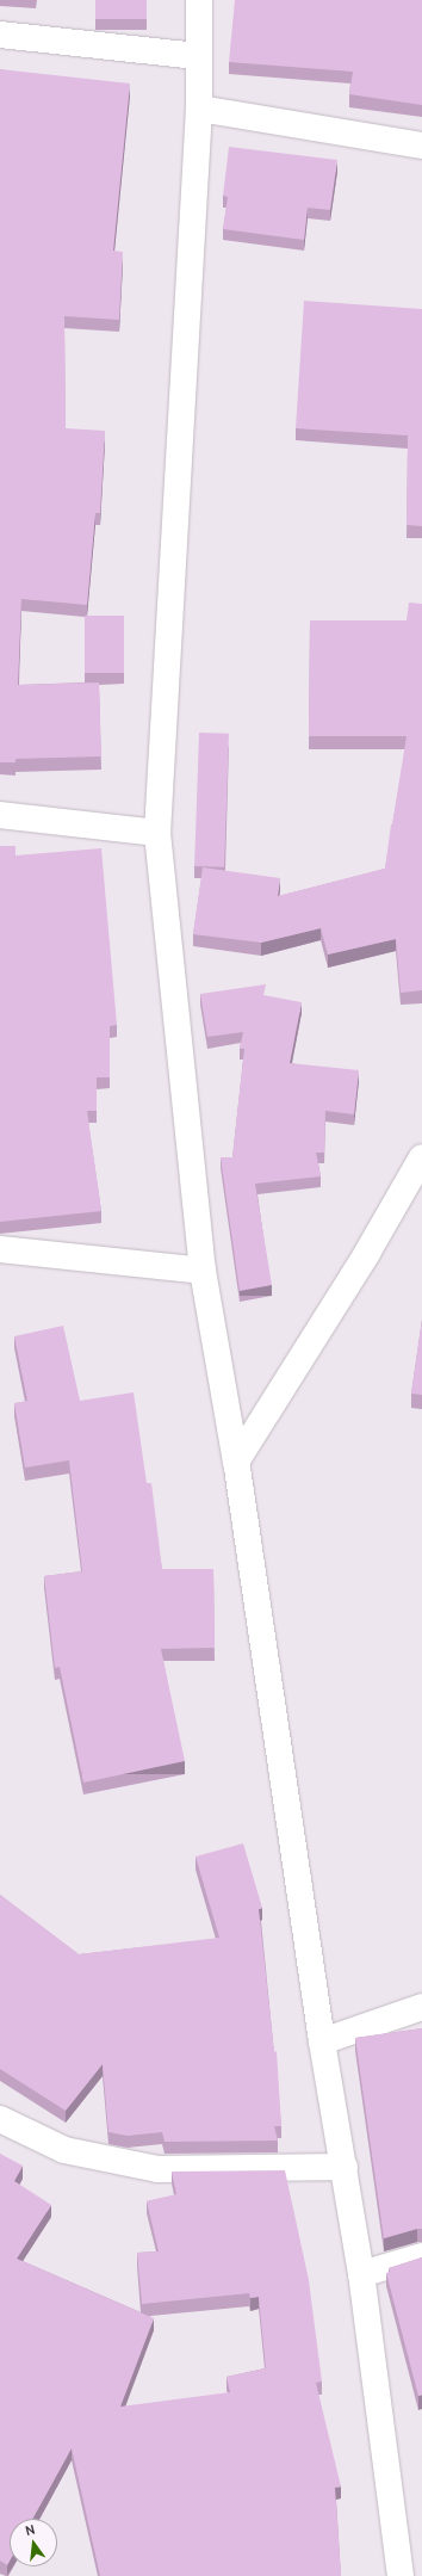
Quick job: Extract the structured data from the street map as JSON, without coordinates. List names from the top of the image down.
{
  "north": "top"
}
